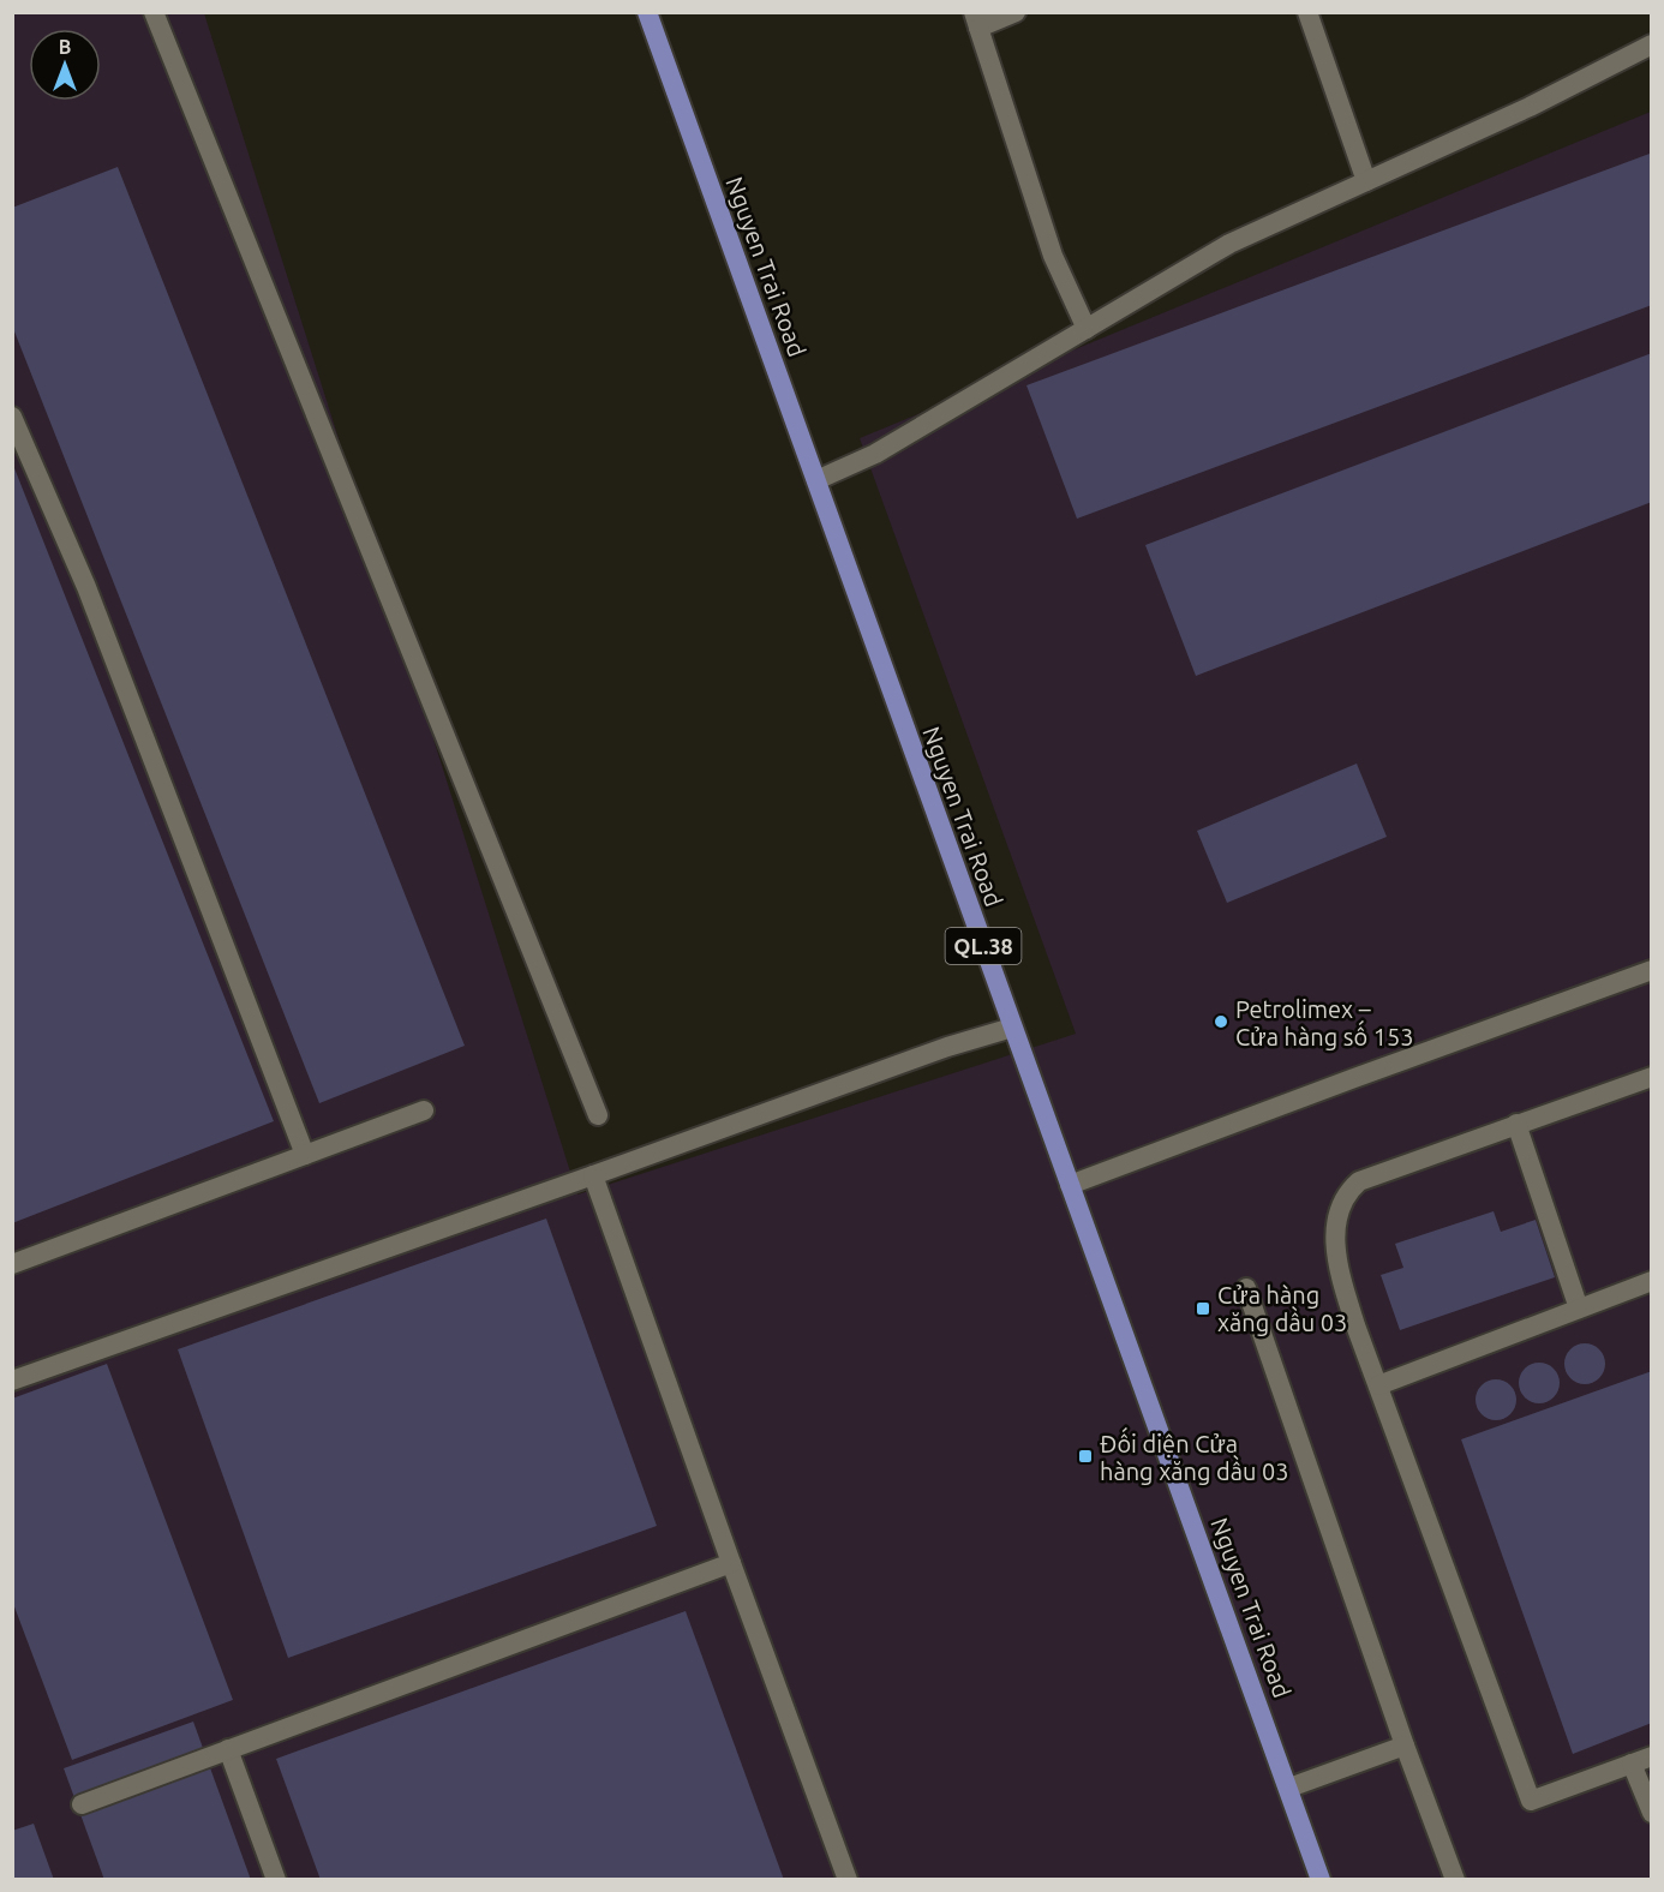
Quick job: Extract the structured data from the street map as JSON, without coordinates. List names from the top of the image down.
{
  "streets": {
    "highway": ["Nguyen Trai Road", "QL.38"]
  },
  "places": {
    "other": ["Petrolimex – Cửa hàng số 153"],
    "transit": ["Cửa hàng xăng dầu 03", "Đối diện Cửa hàng xăng dầu 03"]
  },
  "north": "top"
}
